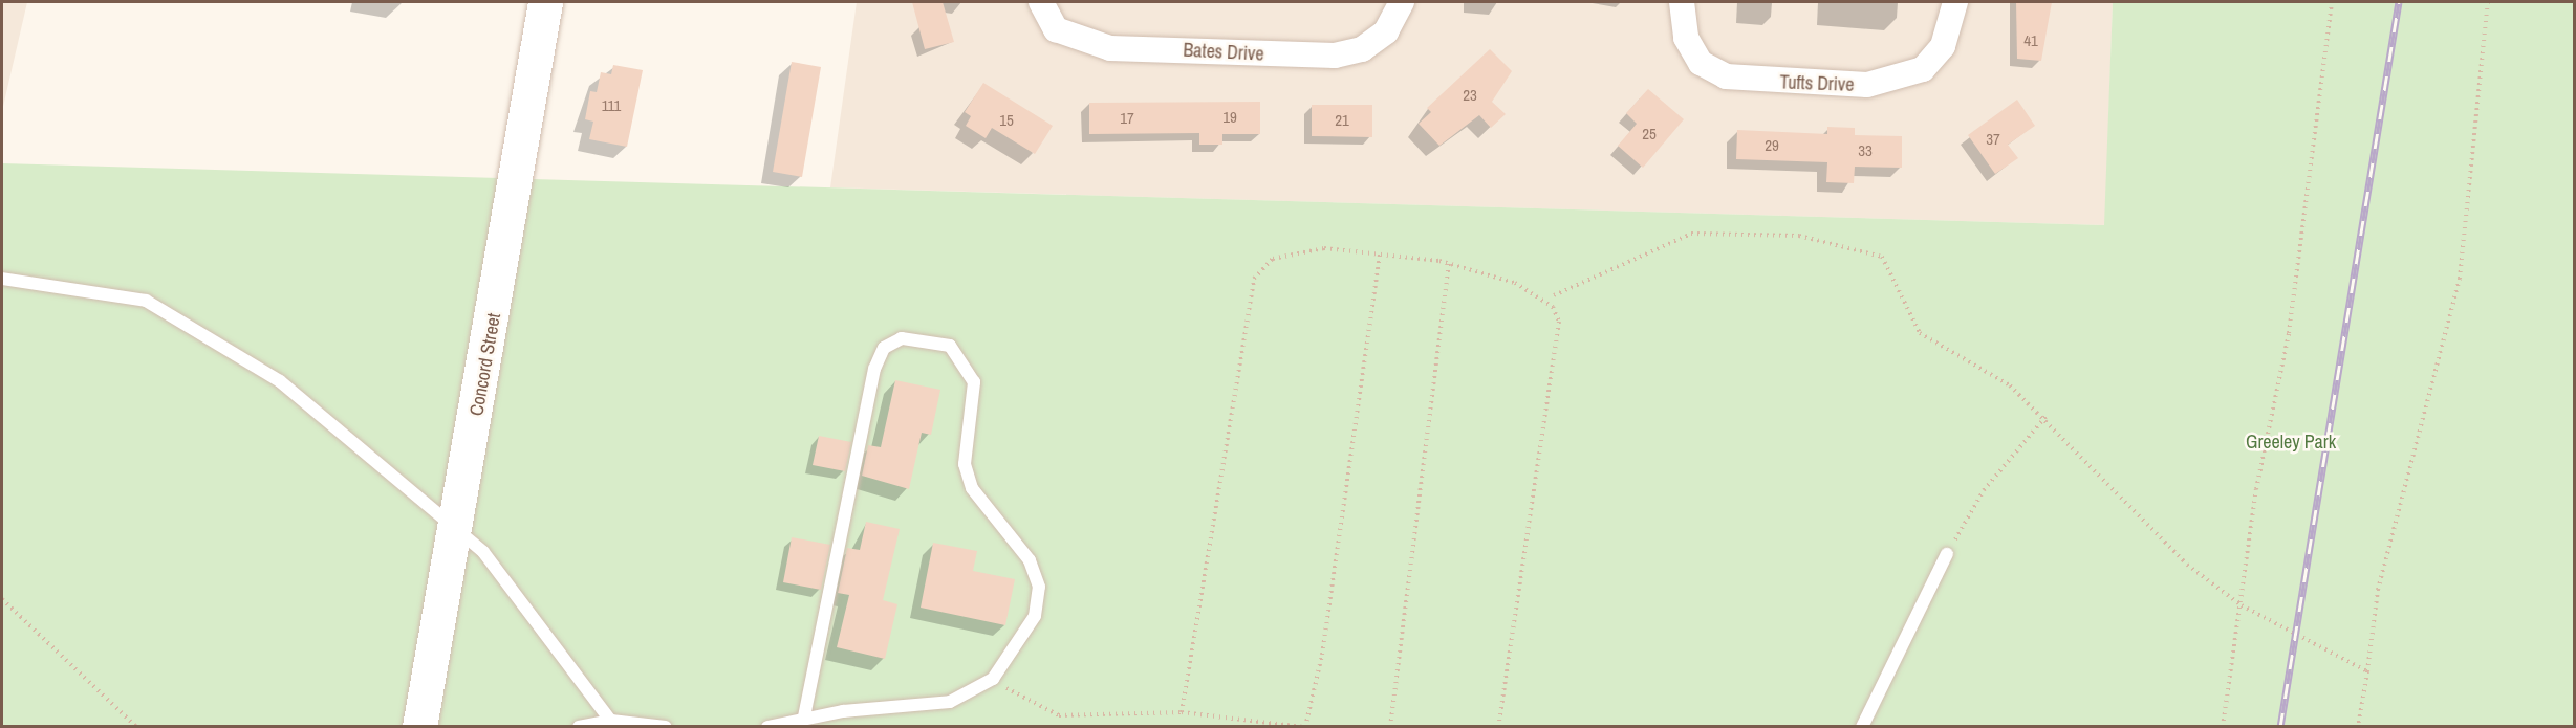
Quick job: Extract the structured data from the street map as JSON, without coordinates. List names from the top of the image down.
{
  "streets": {
    "main road": ["Concord Street"],
    "street": ["Bates Drive", "Tufts Drive"]
  },
  "parks": ["Greeley Park"],
  "house_numbers": [
    "41",
    "23",
    "111",
    "19",
    "17",
    "15",
    "21",
    "25",
    "37",
    "29",
    "33"
  ]
}
